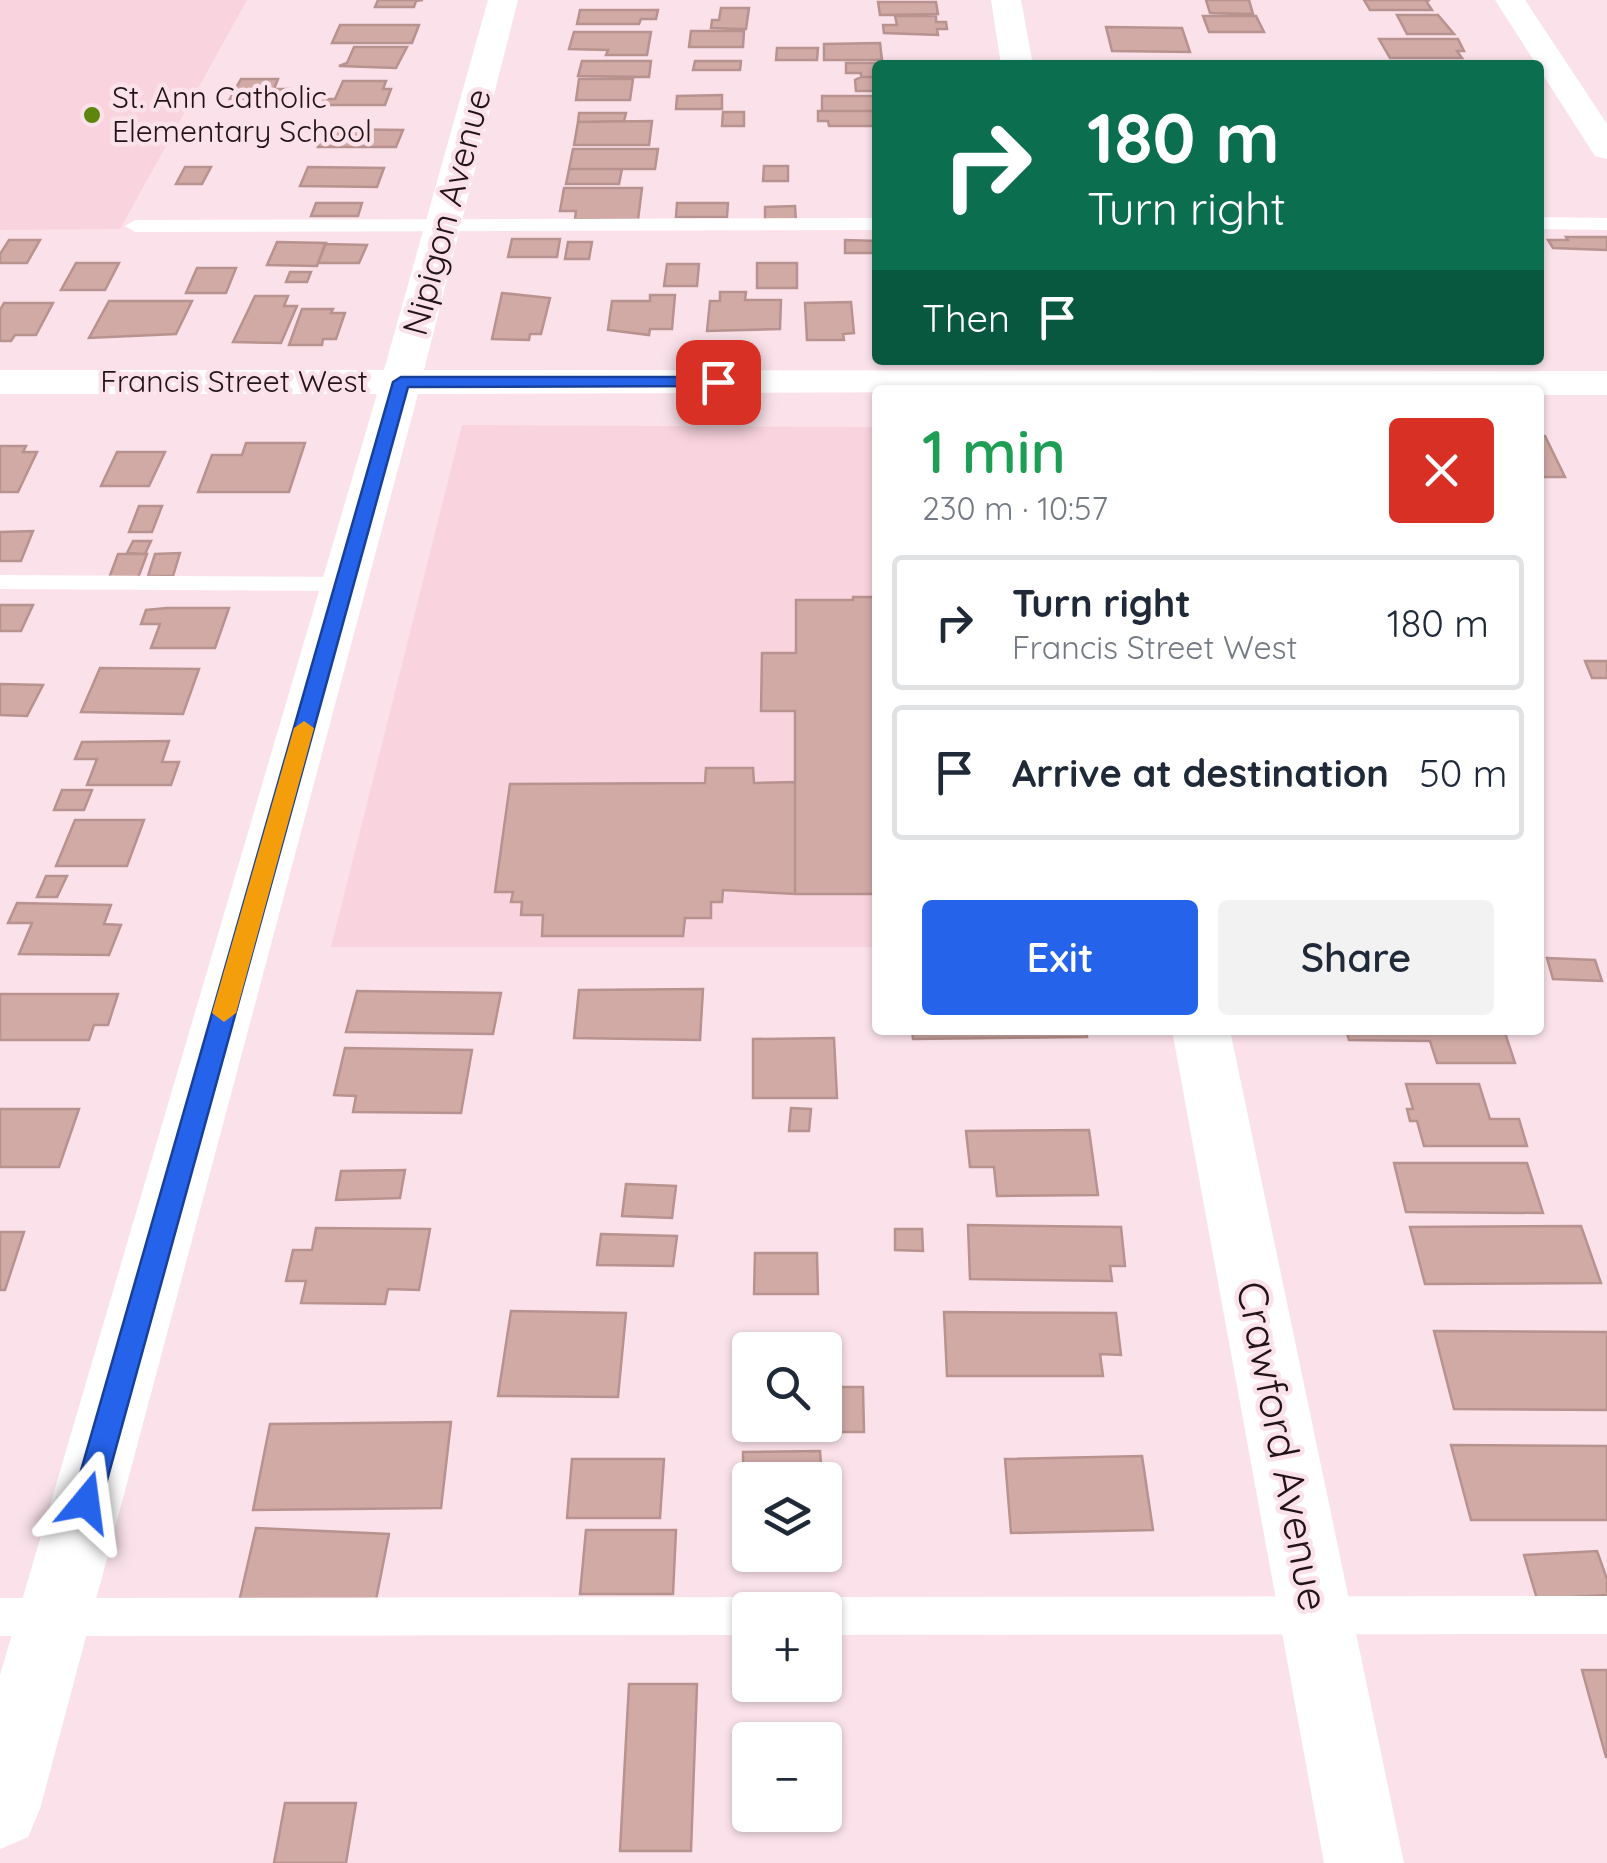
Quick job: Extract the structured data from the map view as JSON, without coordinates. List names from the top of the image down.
{
  "streets": {
    "street": ["Nipigon Avenue", "Francis Street West", "Crawford Avenue"]
  },
  "crossings": [
    ["Nipigon Avenue", "Francis Street West"]
  ],
  "places": ["St. Ann Catholic Elementary School"],
  "page": {
    "turn": ["180 m", "Turn right"],
    "then": "Then",
    "heading": ["1 min", "230 m · 10:57"],
    "list": [
      {
        "name": "Turn right",
        "note": "Francis Street West",
        "value": "180 m"
      },
      {
        "name": "Arrive at destination",
        "value": "50 m"
      }
    ],
    "buttons": ["Exit", "Share"],
    "map_buttons": ["+", "−"]
  }
}
